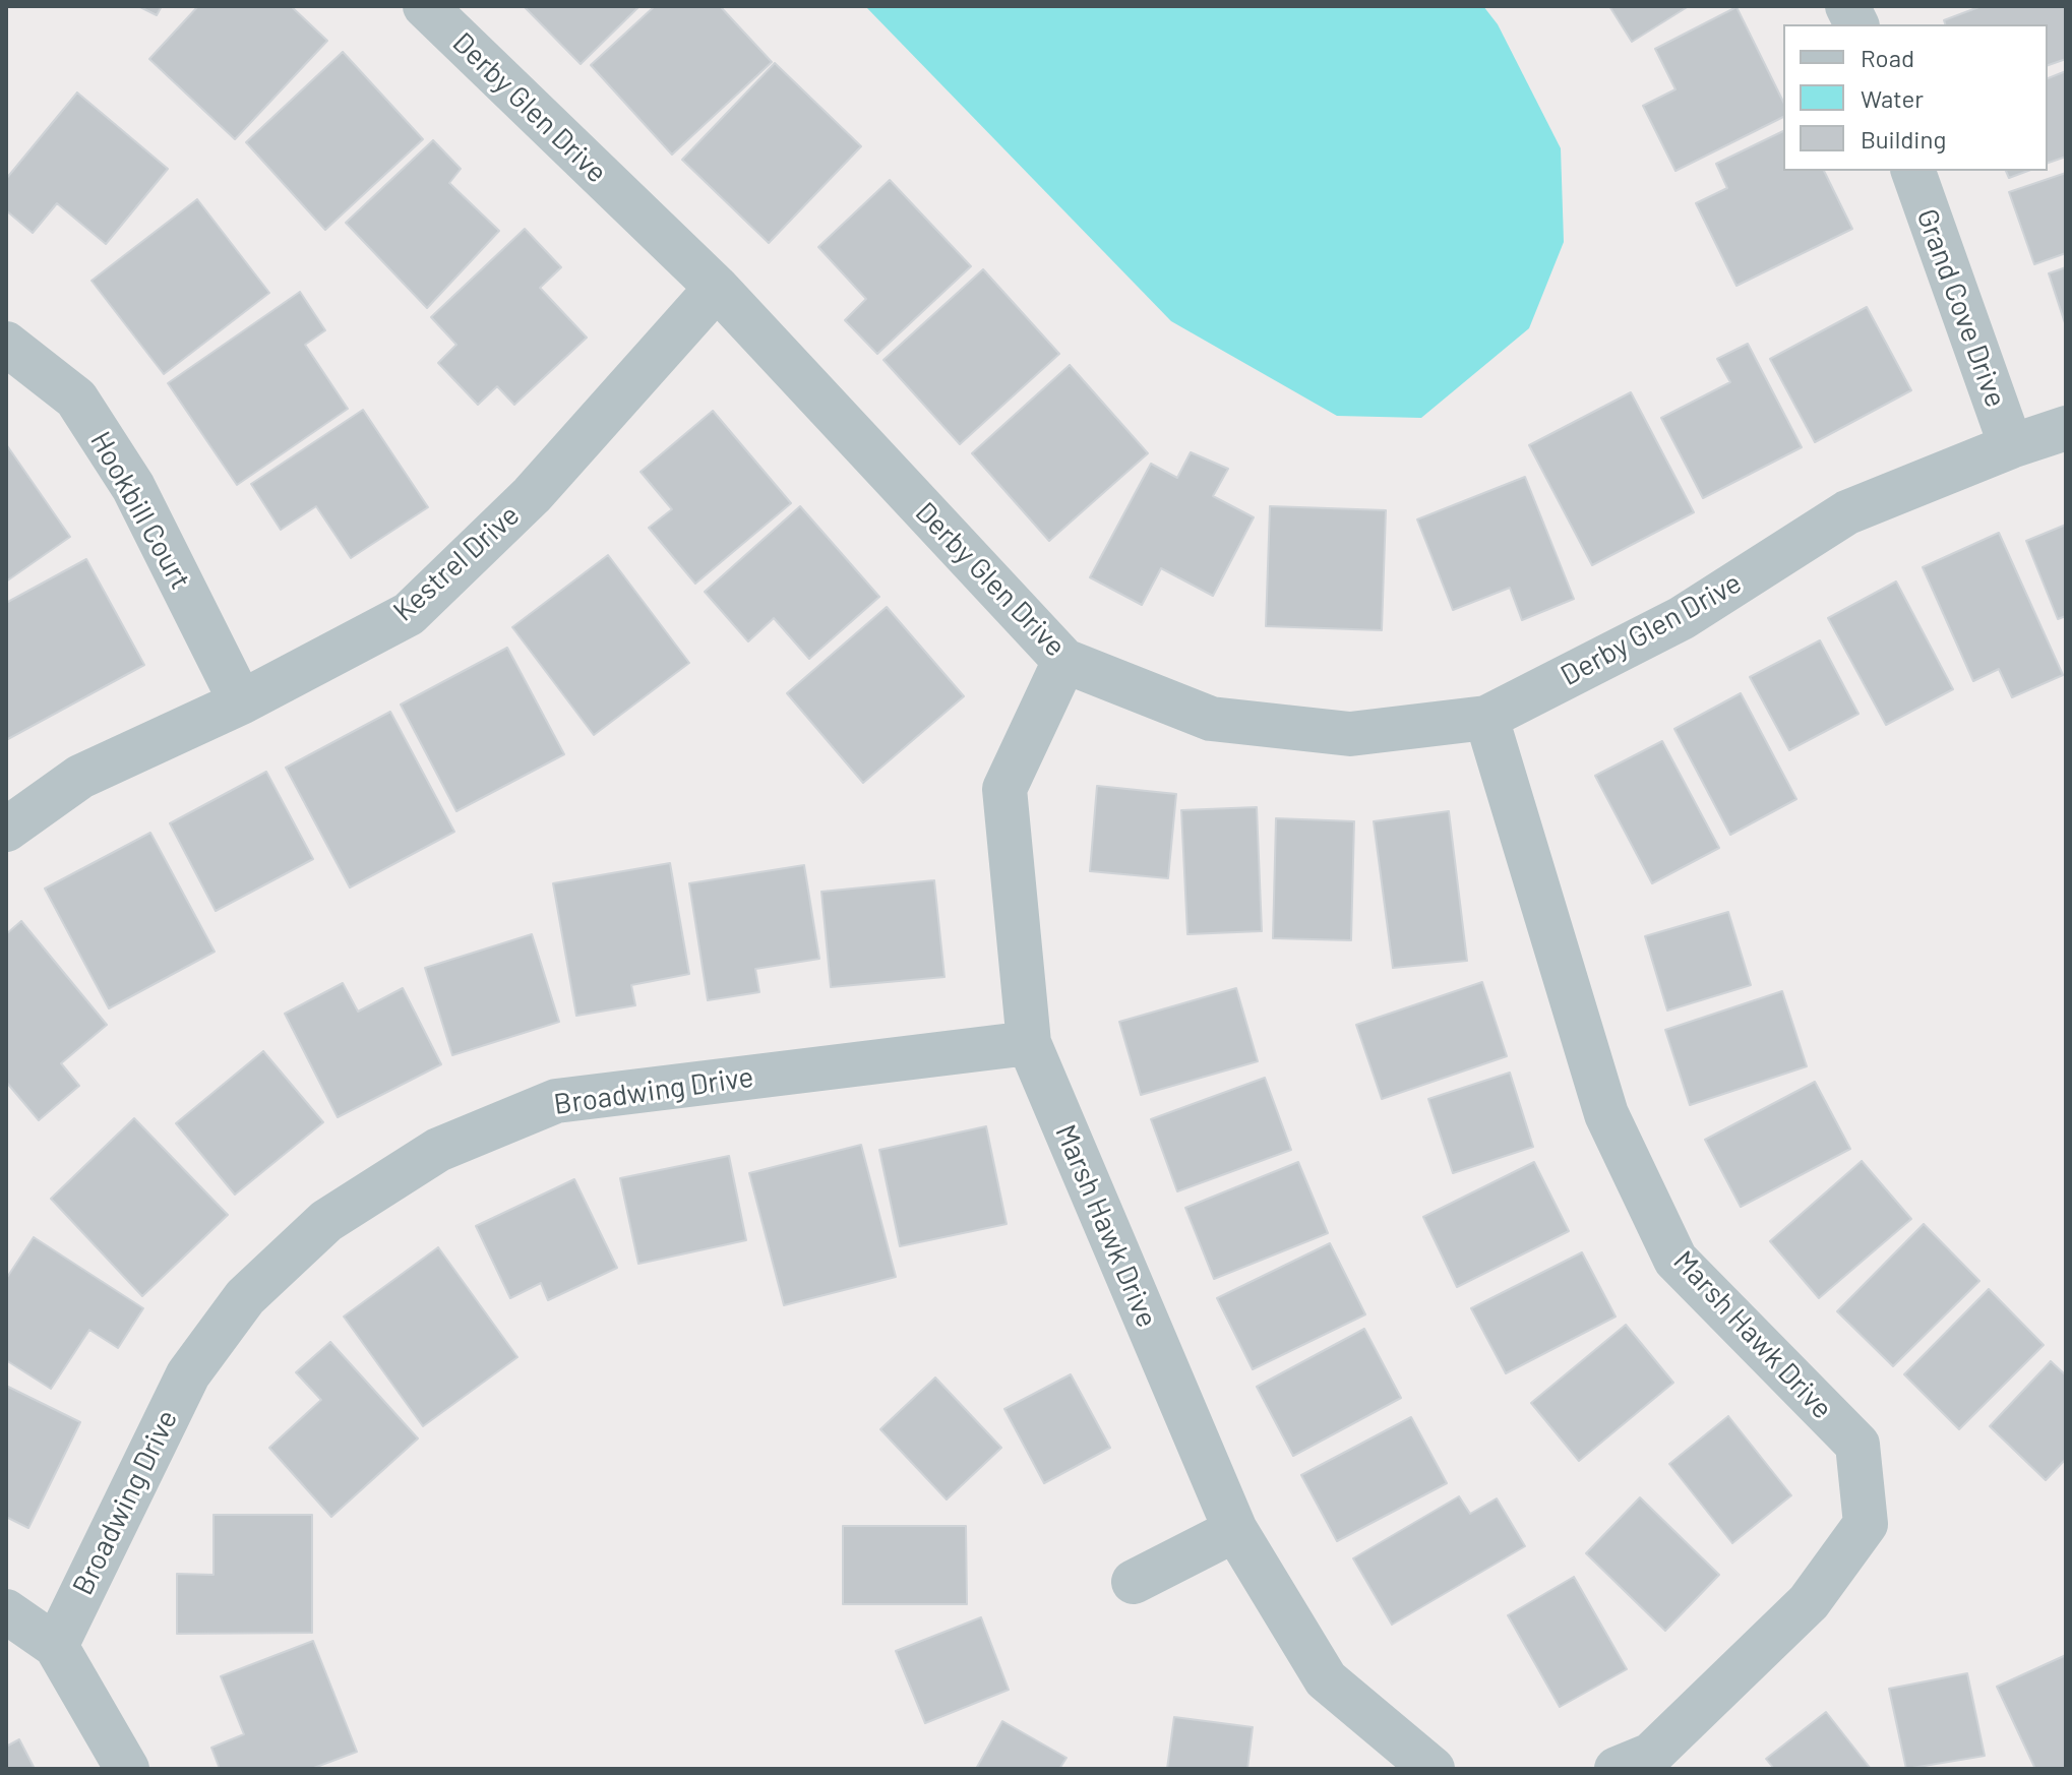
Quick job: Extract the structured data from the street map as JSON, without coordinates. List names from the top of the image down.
{
  "streets": {
    "street": [
      "Derby Glen Drive",
      "Grand Cove Drive",
      "Hookbill Court",
      "Kestrel Drive",
      "Broadwing Drive",
      "Marsh Hawk Drive"
    ]
  },
  "crossings": [
    ["Derby Glen Drive", "Grand Cove Drive"],
    ["Derby Glen Drive", "Kestrel Drive"],
    ["Derby Glen Drive", "Marsh Hawk Drive"],
    ["Hookbill Court", "Kestrel Drive"],
    ["Broadwing Drive", "Marsh Hawk Drive"]
  ],
  "legend": ["Road", "Water", "Building"]
}
